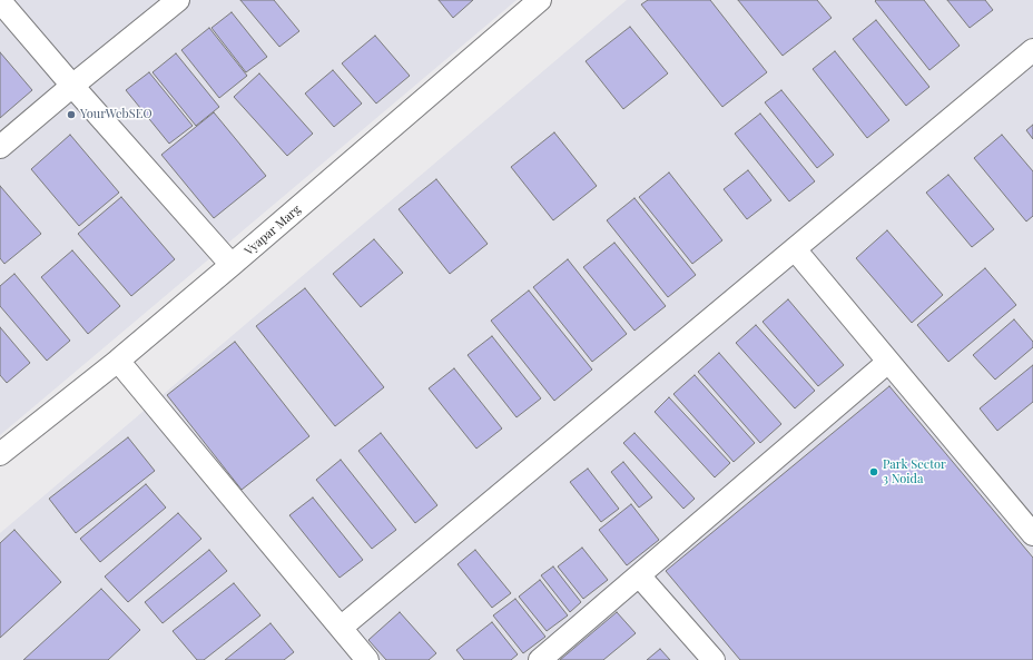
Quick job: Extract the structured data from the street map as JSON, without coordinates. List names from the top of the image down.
{
  "streets": {
    "street": ["Vyapar Marg"]
  },
  "places": ["YourWebSEO", "Park Sector 3 Noida"]
}
